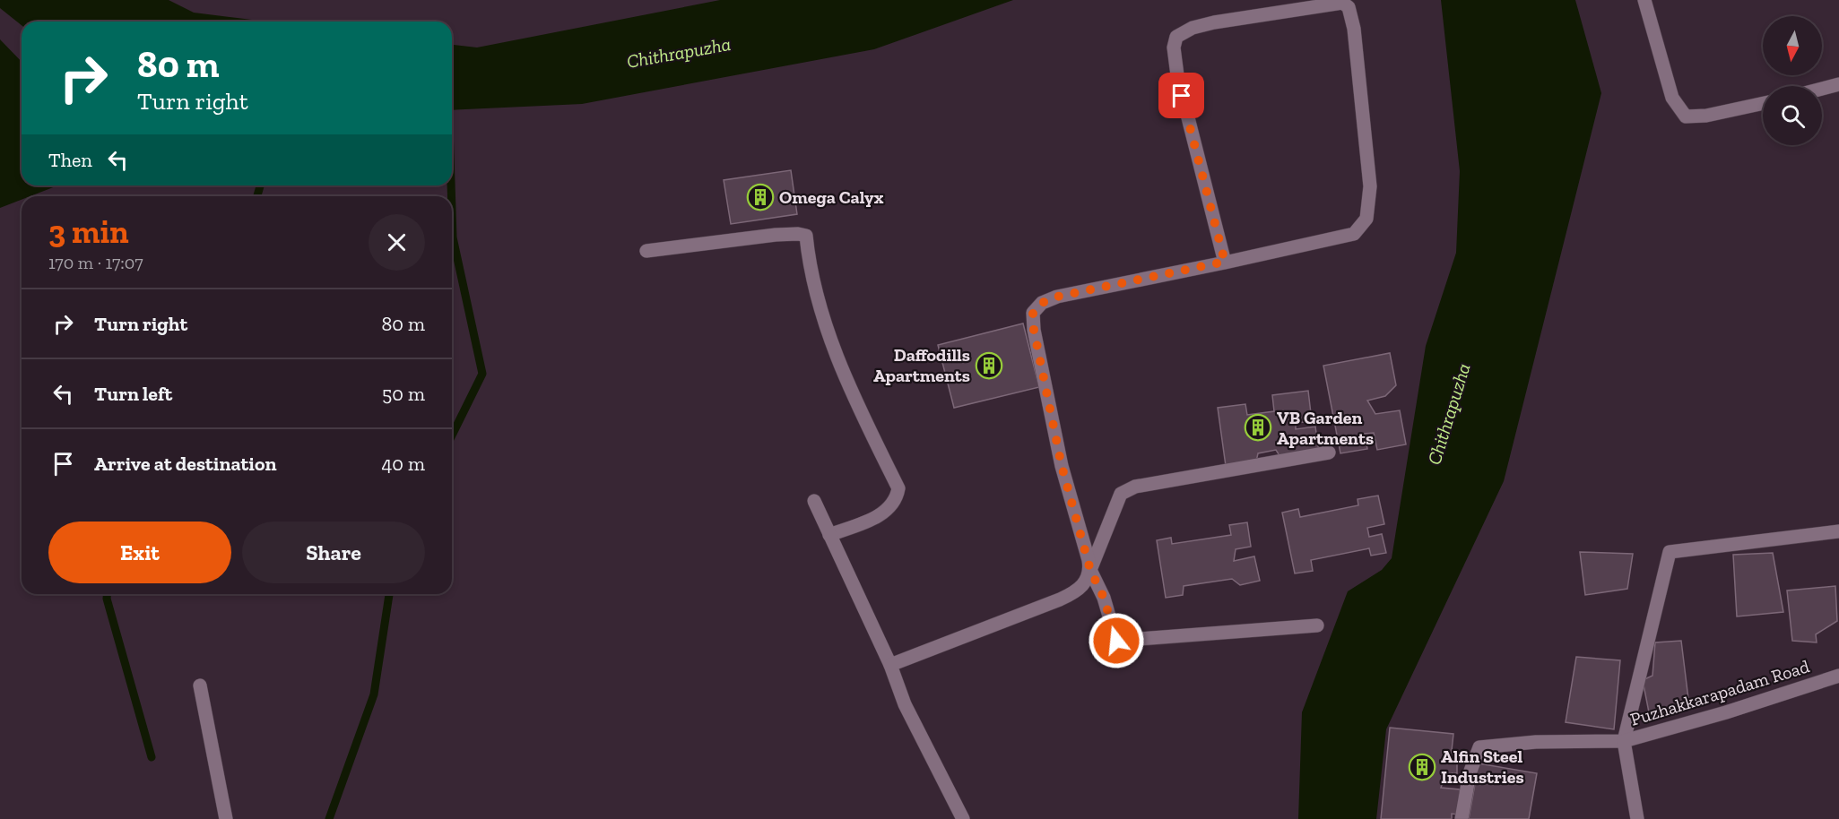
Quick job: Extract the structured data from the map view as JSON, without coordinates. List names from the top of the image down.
{
  "streets": {
    "street": ["Puzhakkarapadam Road"]
  },
  "water": ["Chithrapuzha"],
  "places": {
    "building": [
      "Omega Calyx",
      "Daffodills Apartments",
      "VB Garden Apartments",
      "Alfin Steel Industries"
    ]
  },
  "north": "bottom",
  "page": {
    "turn": ["80 m", "Turn right"],
    "then": "Then",
    "heading": ["3 min", "170 m · 17:07"],
    "list": [
      {
        "name": "Turn right",
        "value": "80 m"
      },
      {
        "name": "Turn left",
        "value": "50 m"
      },
      {
        "name": "Arrive at destination",
        "value": "40 m"
      }
    ],
    "buttons": ["Exit", "Share"]
  }
}
